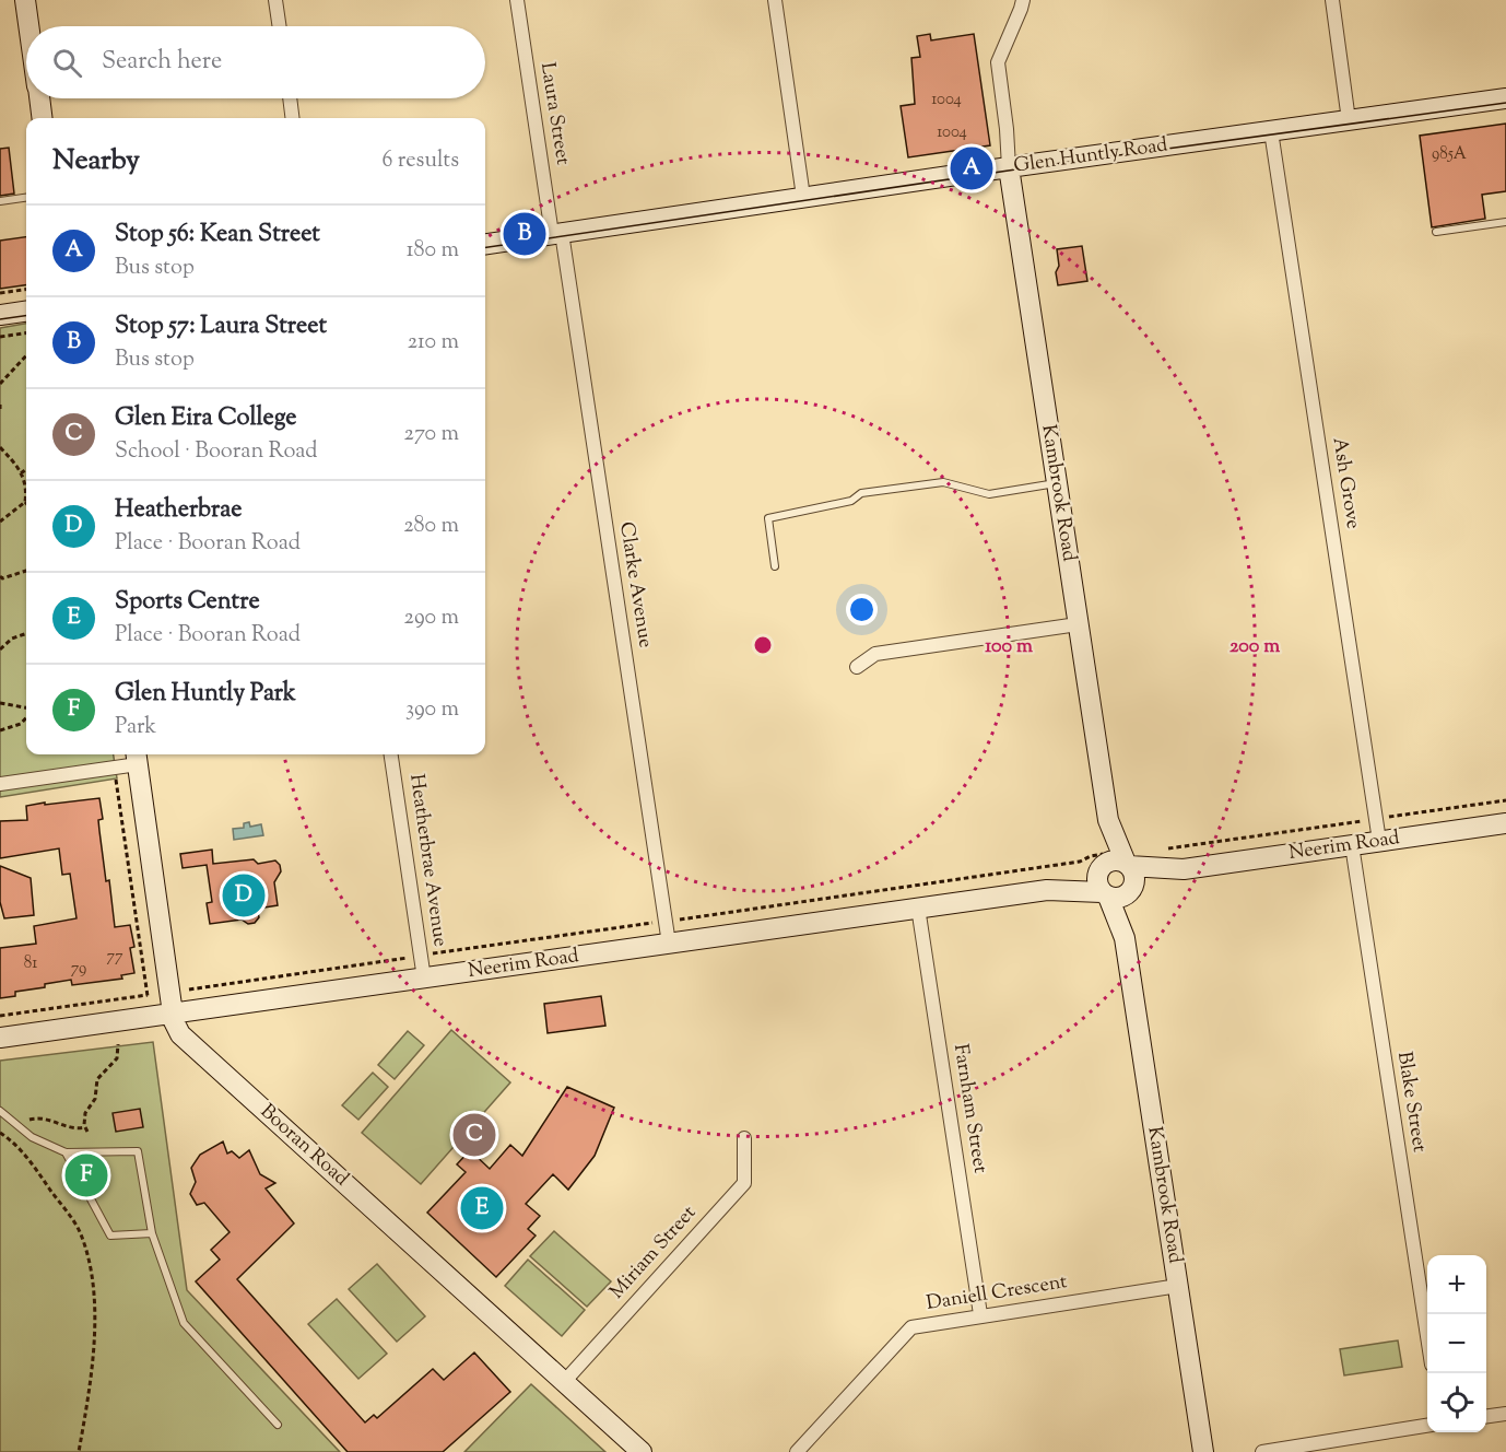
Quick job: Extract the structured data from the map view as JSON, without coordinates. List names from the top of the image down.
{
  "streets": {
    "street": [
      "Laura Street",
      "Glen Huntly Road",
      "Ash Grove",
      "Kambrook Road",
      "Clarke Avenue",
      "Neerim Road",
      "Heatherbrae Avenue",
      "Blake Street",
      "Farnham Street",
      "Booran Road",
      "Miriam Street",
      "Daniell Crescent"
    ]
  },
  "crossings": [
    ["Laura Street", "Glen Huntly Road"],
    ["Laura Street", "Clarke Avenue"],
    ["Glen Huntly Road", "Ash Grove"],
    ["Glen Huntly Road", "Kambrook Road"],
    ["Glen Huntly Road", "Clarke Avenue"],
    ["Ash Grove", "Neerim Road"],
    ["Kambrook Road", "Neerim Road"],
    ["Kambrook Road", "Daniell Crescent"],
    ["Clarke Avenue", "Neerim Road"],
    ["Neerim Road", "Heatherbrae Avenue"],
    ["Neerim Road", "Blake Street"],
    ["Neerim Road", "Farnham Street"],
    ["Neerim Road", "Booran Road"],
    ["Farnham Street", "Daniell Crescent"],
    ["Booran Road", "Miriam Street"]
  ],
  "house_numbers": [
    "1004",
    "1004",
    "985A",
    "77",
    "81",
    "79"
  ],
  "page": {
    "search": "Search here",
    "heading": ["Nearby", "6 results"],
    "pins": [
      "A",
      "B",
      "D",
      "C",
      "F",
      "E"
    ],
    "list": [
      {
        "mark": "A",
        "name": "Stop 56: Kean Street",
        "note": "Bus stop",
        "value": "180 m"
      },
      {
        "mark": "B",
        "name": "Stop 57: Laura Street",
        "note": "Bus stop",
        "value": "210 m"
      },
      {
        "mark": "C",
        "name": "Glen Eira College",
        "note": "School · Booran Road",
        "value": "270 m"
      },
      {
        "mark": "D",
        "name": "Heatherbrae",
        "note": "Place · Booran Road",
        "value": "280 m"
      },
      {
        "mark": "E",
        "name": "Sports Centre",
        "note": "Place · Booran Road",
        "value": "290 m"
      },
      {
        "mark": "F",
        "name": "Glen Huntly Park",
        "note": "Park",
        "value": "390 m"
      }
    ],
    "map_buttons": ["+", "−"]
  },
  "rings": ["100 m", "200 m"]
}
